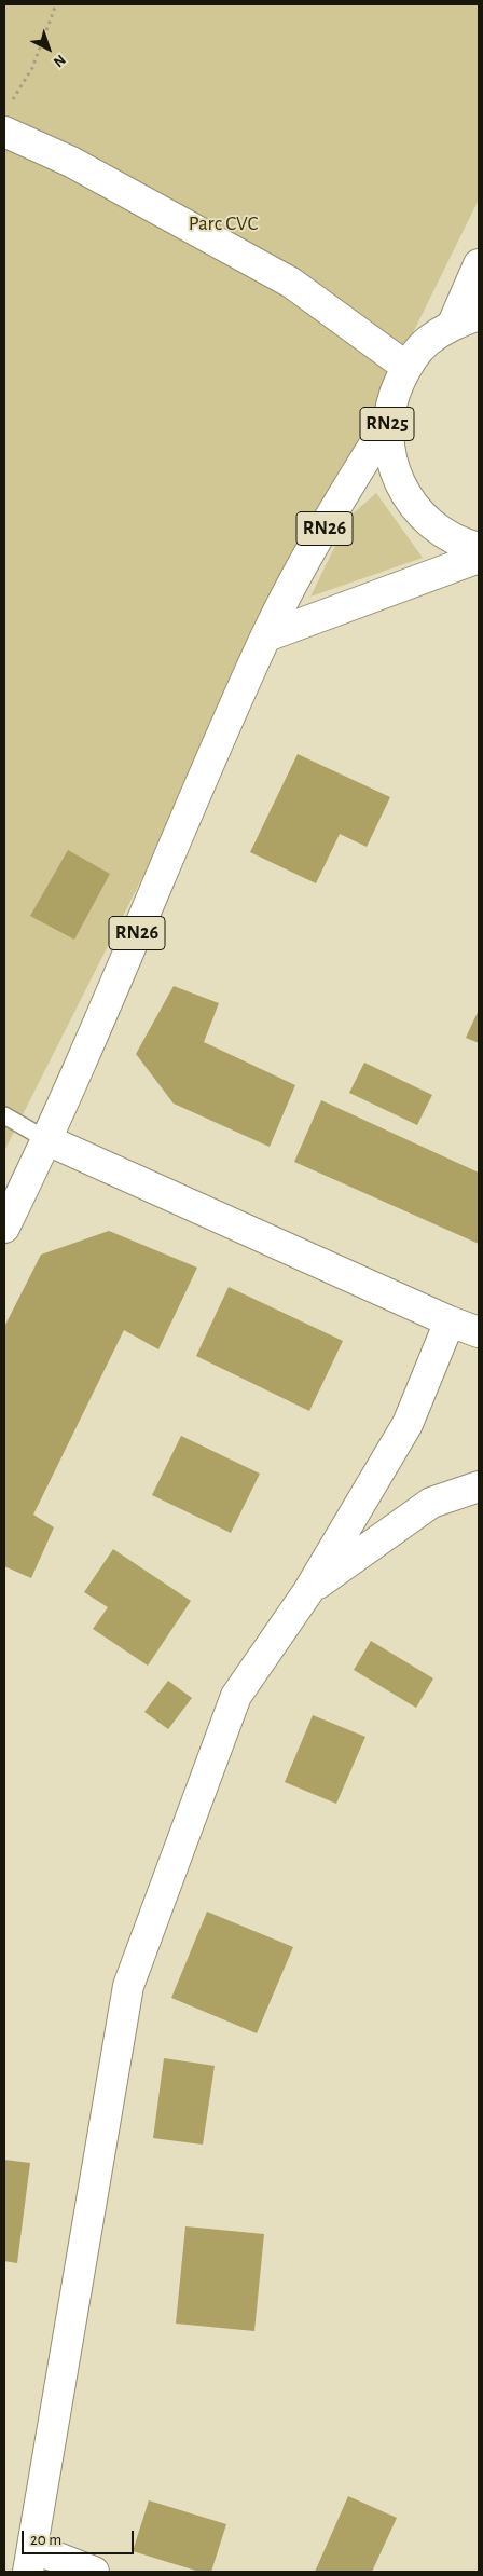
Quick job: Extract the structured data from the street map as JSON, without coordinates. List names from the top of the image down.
{
  "streets": {
    "street": ["RN25", "RN26"]
  },
  "crossings": [
    ["RN25", "RN26"]
  ],
  "parks": ["Parc CVC"],
  "scale_bar": "20 m",
  "north": "bottom right"
}
